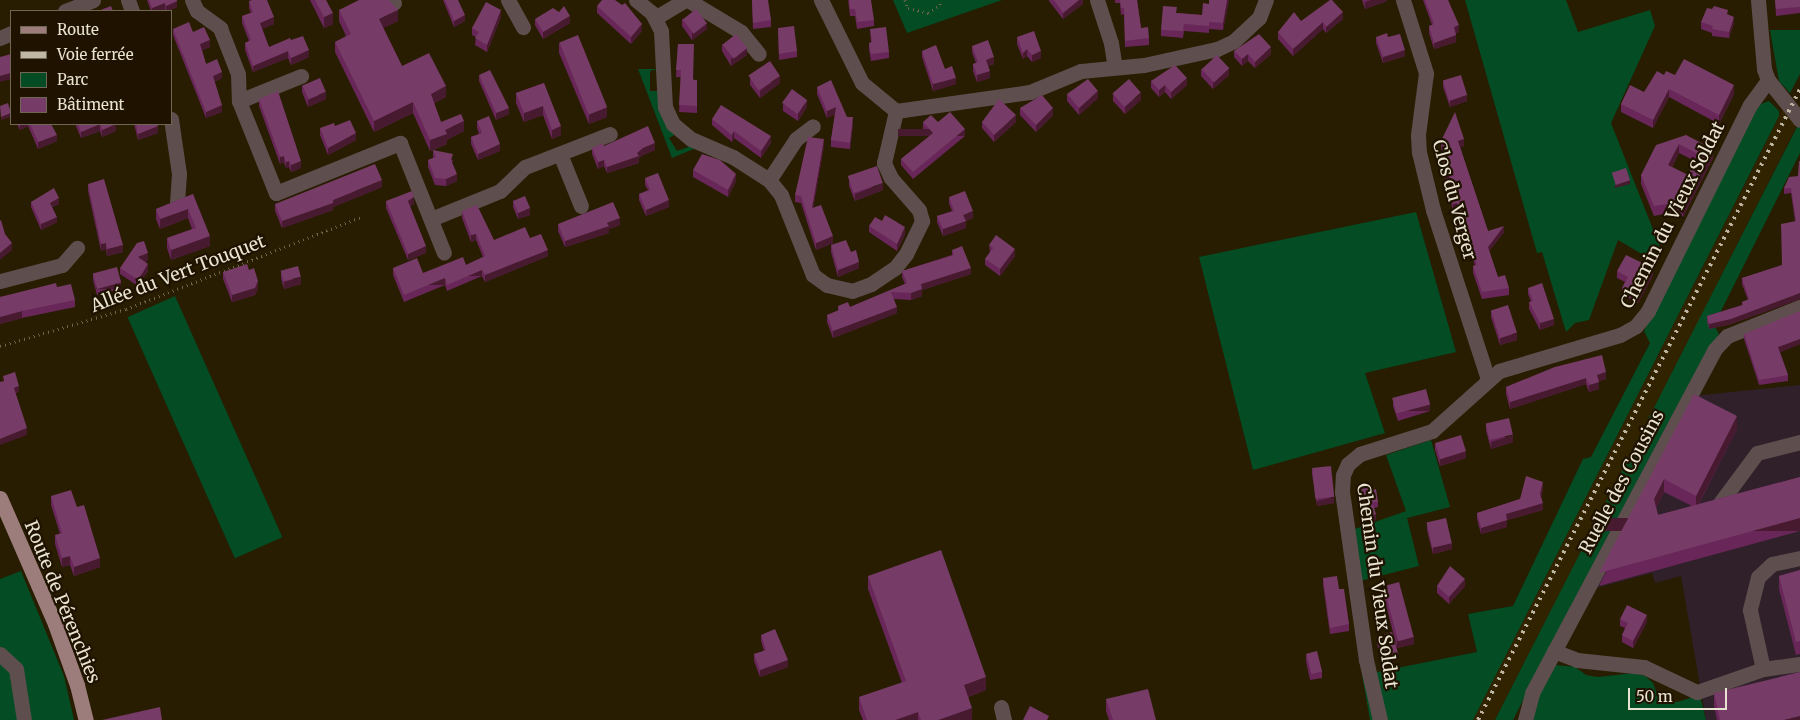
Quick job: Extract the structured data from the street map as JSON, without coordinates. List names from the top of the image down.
{
  "streets": {
    "main road": ["Route de Pérenchies"],
    "street": ["Clos du Verger", "Chemin du Vieux Soldat", "Ruelle des Cousins"],
    "path": ["Allée du Vert Touquet"]
  },
  "crossings": [
    ["Clos du Verger", "Chemin du Vieux Soldat"]
  ],
  "legend": [
    "Route",
    "Voie ferrée",
    "Parc",
    "Bâtiment"
  ],
  "scale_bar": "50 m"
}
